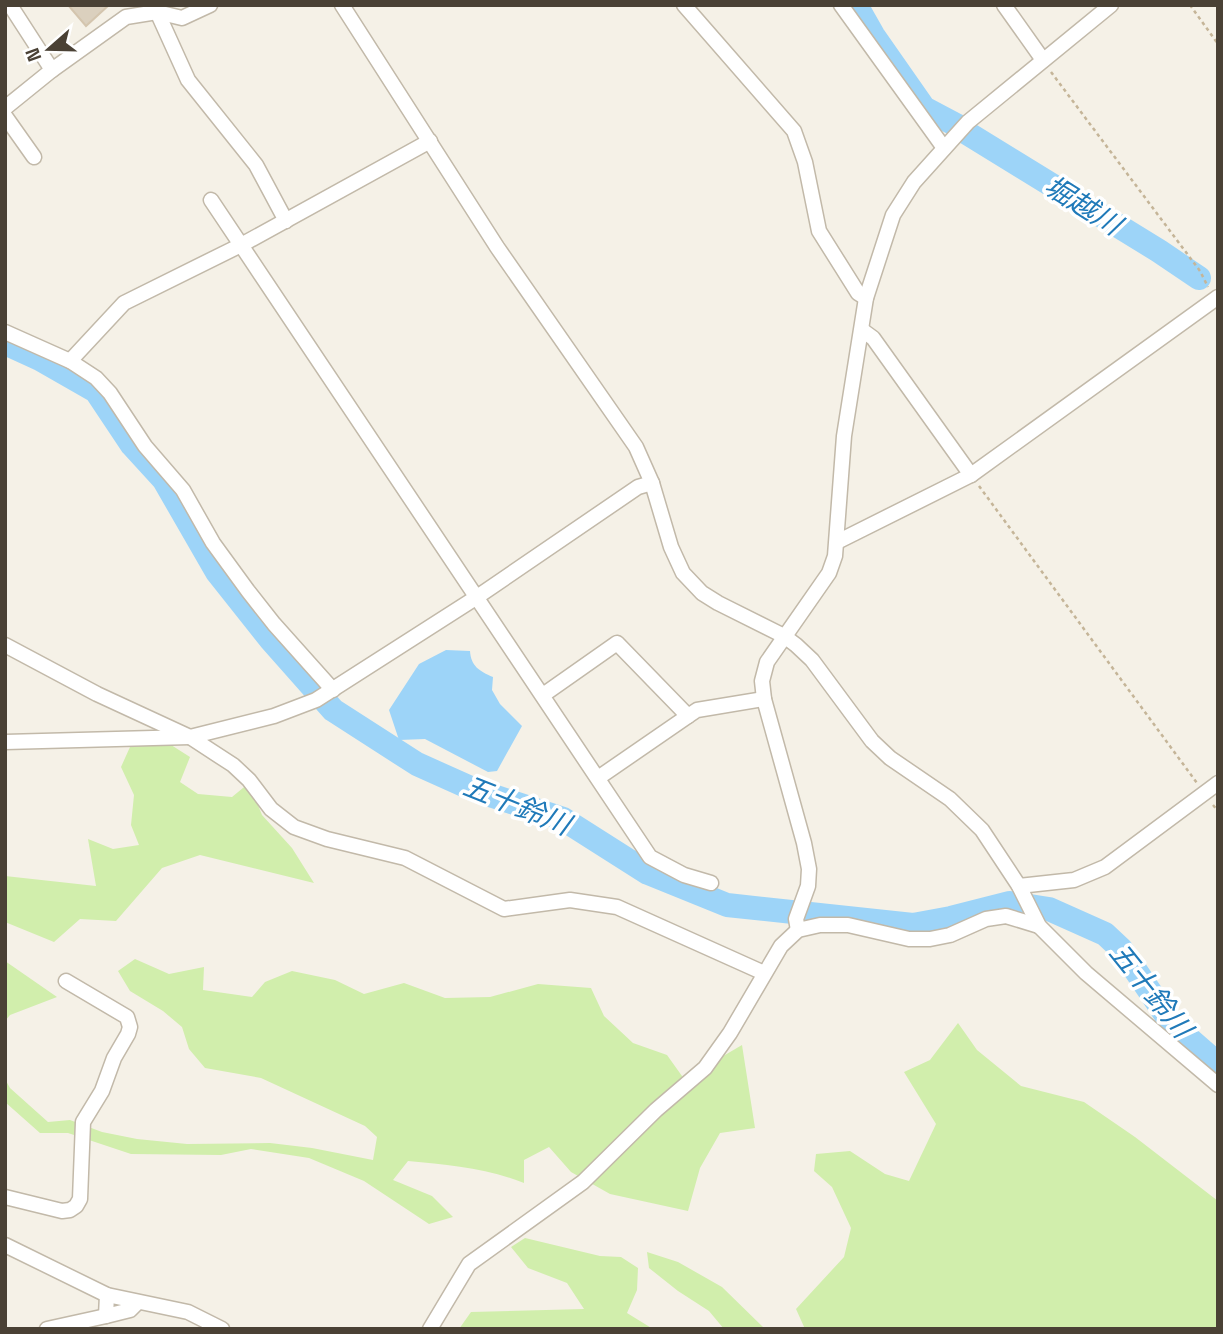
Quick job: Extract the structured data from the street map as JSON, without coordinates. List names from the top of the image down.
{
  "water": ["堀越川", "五十鈴川"],
  "north": "left"
}
